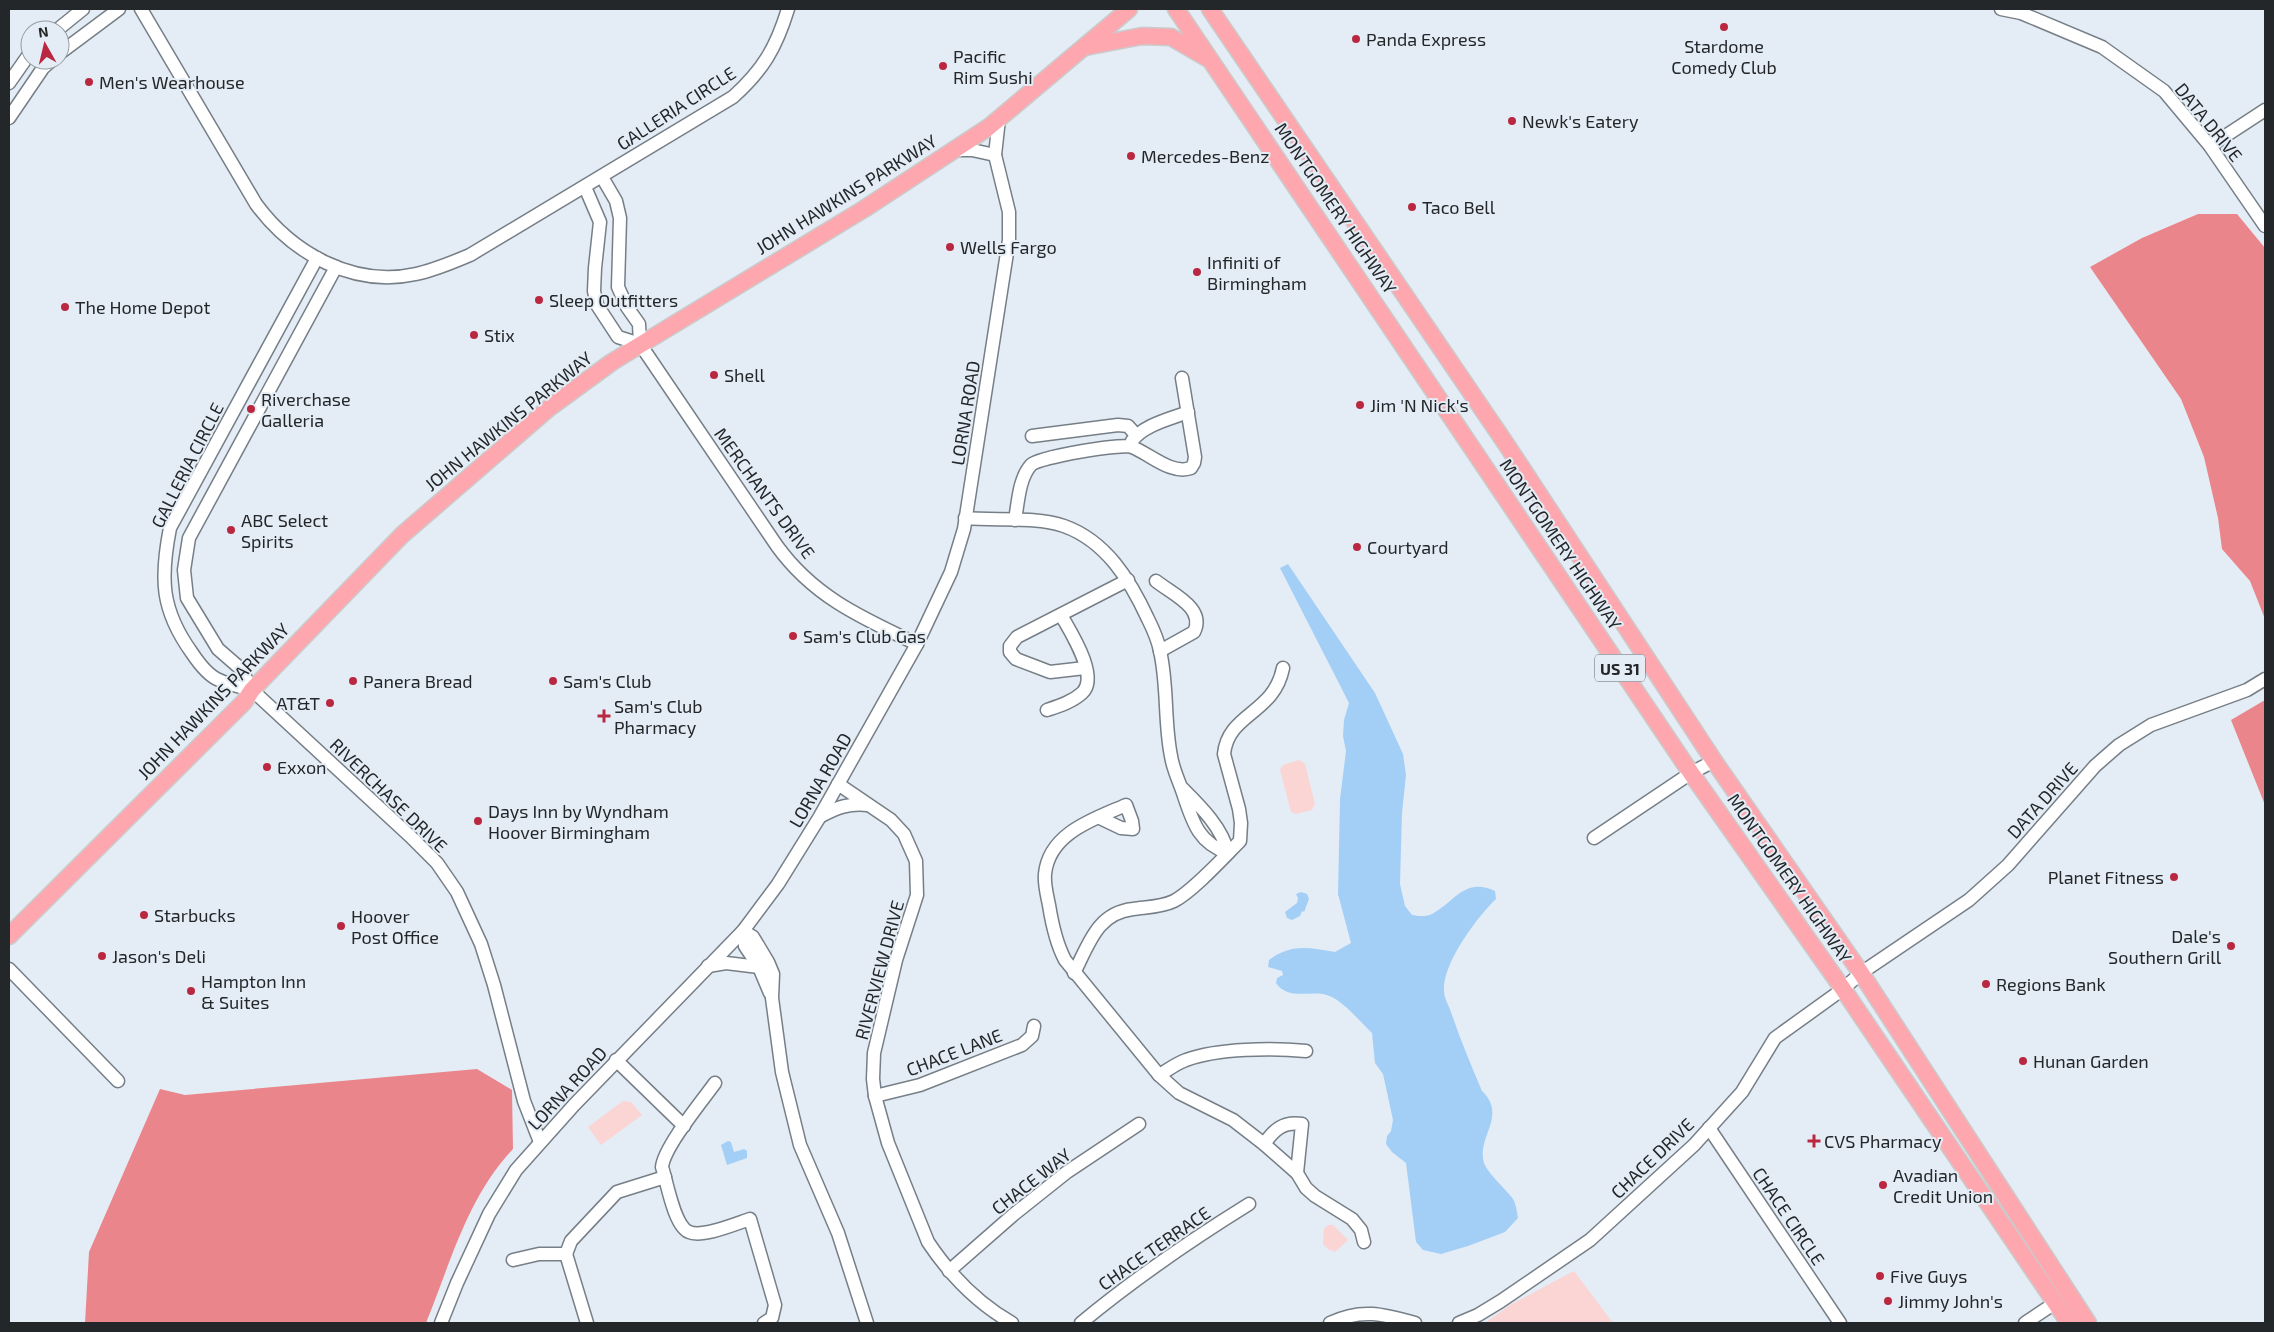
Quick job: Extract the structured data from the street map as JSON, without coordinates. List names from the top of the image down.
{
  "streets": {
    "main road": ["JOHN HAWKINS PARKWAY", "MONTGOMERY HIGHWAY", "US 31"],
    "street": [
      "GALLERIA CIRCLE",
      "DATA DRIVE",
      "LORNA ROAD",
      "MERCHANTS DRIVE",
      "RIVERCHASE DRIVE",
      "RIVERVIEW DRIVE",
      "CHACE LANE",
      "CHACE DRIVE",
      "CHACE WAY",
      "CHACE CIRCLE",
      "CHACE TERRACE"
    ]
  },
  "crossings": [
    ["GALLERIA CIRCLE", "JOHN HAWKINS PARKWAY"],
    ["GALLERIA CIRCLE", "RIVERCHASE DRIVE"],
    ["DATA DRIVE", "MONTGOMERY HIGHWAY"],
    ["DATA DRIVE", "CHACE DRIVE"],
    ["JOHN HAWKINS PARKWAY", "LORNA ROAD"],
    ["JOHN HAWKINS PARKWAY", "MERCHANTS DRIVE"],
    ["JOHN HAWKINS PARKWAY", "RIVERCHASE DRIVE"],
    ["MONTGOMERY HIGHWAY", "CHACE DRIVE"],
    ["LORNA ROAD", "MERCHANTS DRIVE"],
    ["LORNA ROAD", "RIVERCHASE DRIVE"],
    ["LORNA ROAD", "RIVERVIEW DRIVE"],
    ["RIVERVIEW DRIVE", "CHACE LANE"],
    ["RIVERVIEW DRIVE", "CHACE WAY"],
    ["CHACE DRIVE", "CHACE CIRCLE"]
  ],
  "places": {
    "other": [
      "Stardome Comedy Club",
      "Panda Express",
      "Pacific Rim Sushi",
      "Men's Wearhouse",
      "Newk's Eatery",
      "Mercedes-Benz",
      "Taco Bell",
      "Wells Fargo",
      "Infiniti of Birmingham",
      "Sleep Outfitters",
      "The Home Depot",
      "Stix",
      "Shell",
      "Jim 'N Nick's",
      "Riverchase Galleria",
      "ABC Select Spirits",
      "Courtyard",
      "Sam's Club Gas",
      "Panera Bread",
      "Sam's Club",
      "AT&T",
      "Exxon",
      "Days Inn by Wyndham Hoover Birmingham",
      "Planet Fitness",
      "Starbucks",
      "Hoover Post Office",
      "Dale's Southern Grill",
      "Jason's Deli",
      "Regions Bank",
      "Hampton Inn & Suites",
      "Hunan Garden",
      "Avadian Credit Union",
      "Five Guys",
      "Jimmy John's"
    ],
    "health": ["Sam's Club Pharmacy", "CVS Pharmacy"]
  },
  "north": "top"
}
